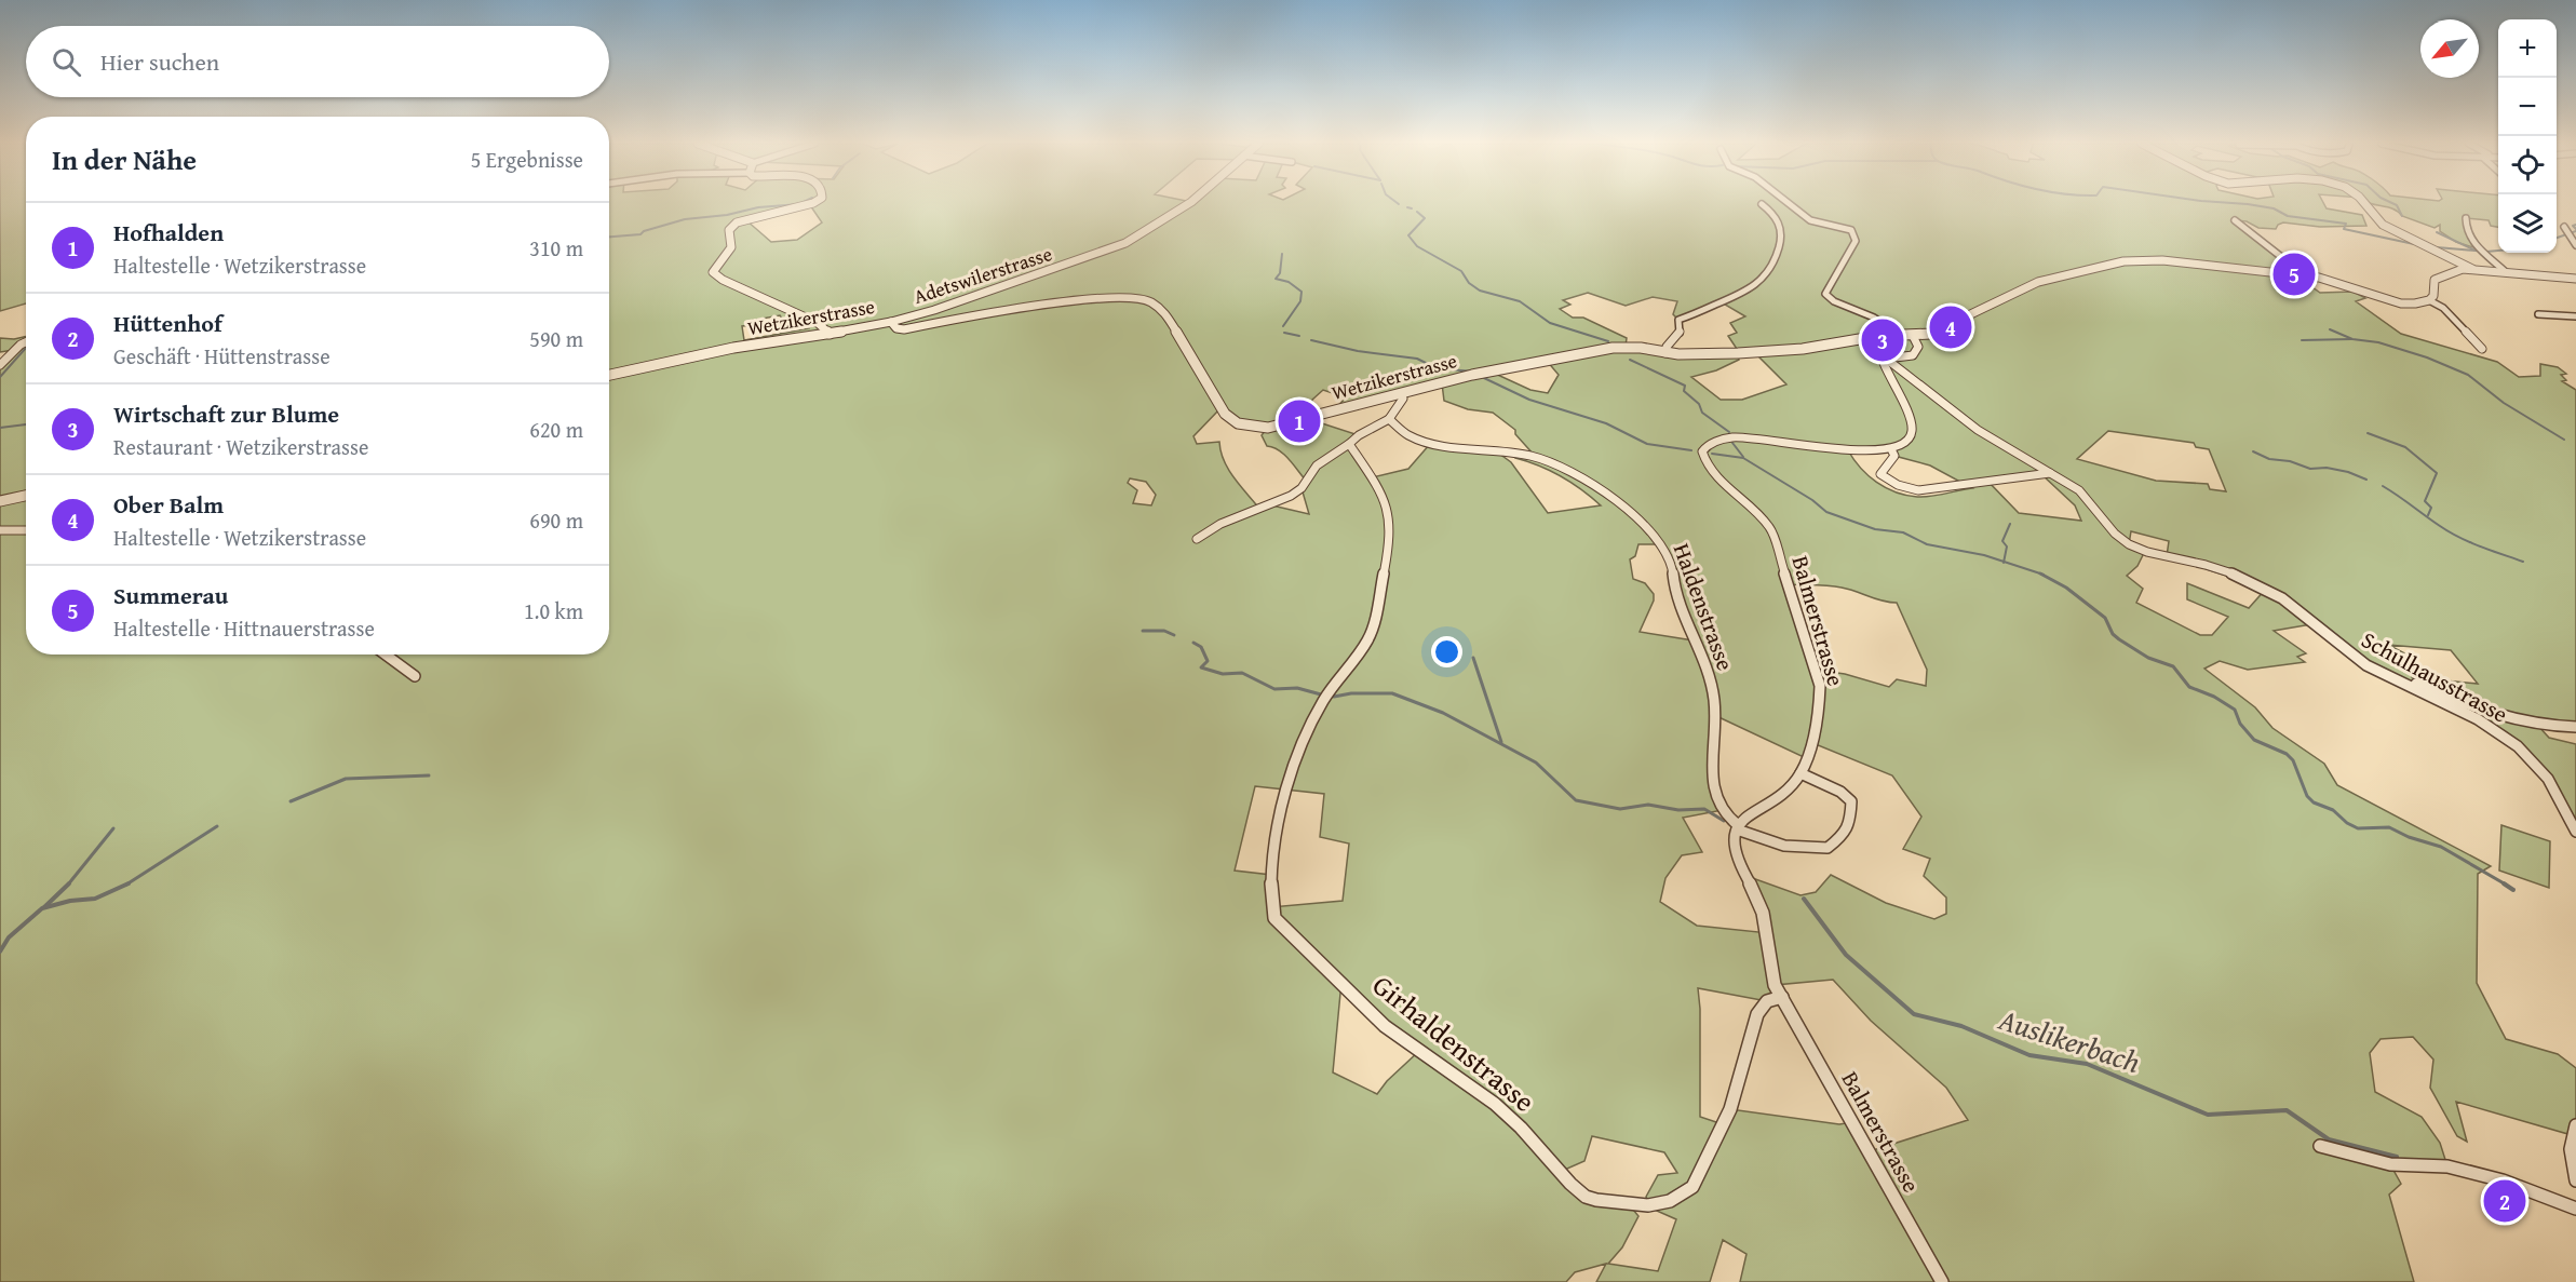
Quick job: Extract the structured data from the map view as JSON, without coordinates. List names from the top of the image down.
{
  "streets": {
    "street": [
      "Adetswilerstrasse",
      "Wetzikerstrasse",
      "Haldenstrasse",
      "Balmerstrasse",
      "Schulhausstrasse",
      "Girhaldenstrasse"
    ]
  },
  "crossings": [
    ["Adetswilerstrasse", "Wetzikerstrasse"],
    ["Wetzikerstrasse", "Schulhausstrasse"],
    ["Haldenstrasse", "Balmerstrasse"],
    ["Balmerstrasse", "Girhaldenstrasse"]
  ],
  "water": ["Auslikerbach"],
  "north": "bottom left",
  "page": {
    "map_buttons": ["+", "−"],
    "search": "Hier suchen",
    "heading": ["In der Nähe", "5 Ergebnisse"],
    "list": [
      {
        "mark": "1",
        "name": "Hofhalden",
        "note": "Haltestelle · Wetzikerstrasse",
        "value": "310 m"
      },
      {
        "mark": "2",
        "name": "Hüttenhof",
        "note": "Geschäft · Hüttenstrasse",
        "value": "590 m"
      },
      {
        "mark": "3",
        "name": "Wirtschaft zur Blume",
        "note": "Restaurant · Wetzikerstrasse",
        "value": "620 m"
      },
      {
        "mark": "4",
        "name": "Ober Balm",
        "note": "Haltestelle · Wetzikerstrasse",
        "value": "690 m"
      },
      {
        "mark": "5",
        "name": "Summerau",
        "note": "Haltestelle · Hittnauerstrasse",
        "value": "1.0 km"
      }
    ],
    "pins": [
      "5",
      "4",
      "3",
      "1",
      "2"
    ]
  }
}
